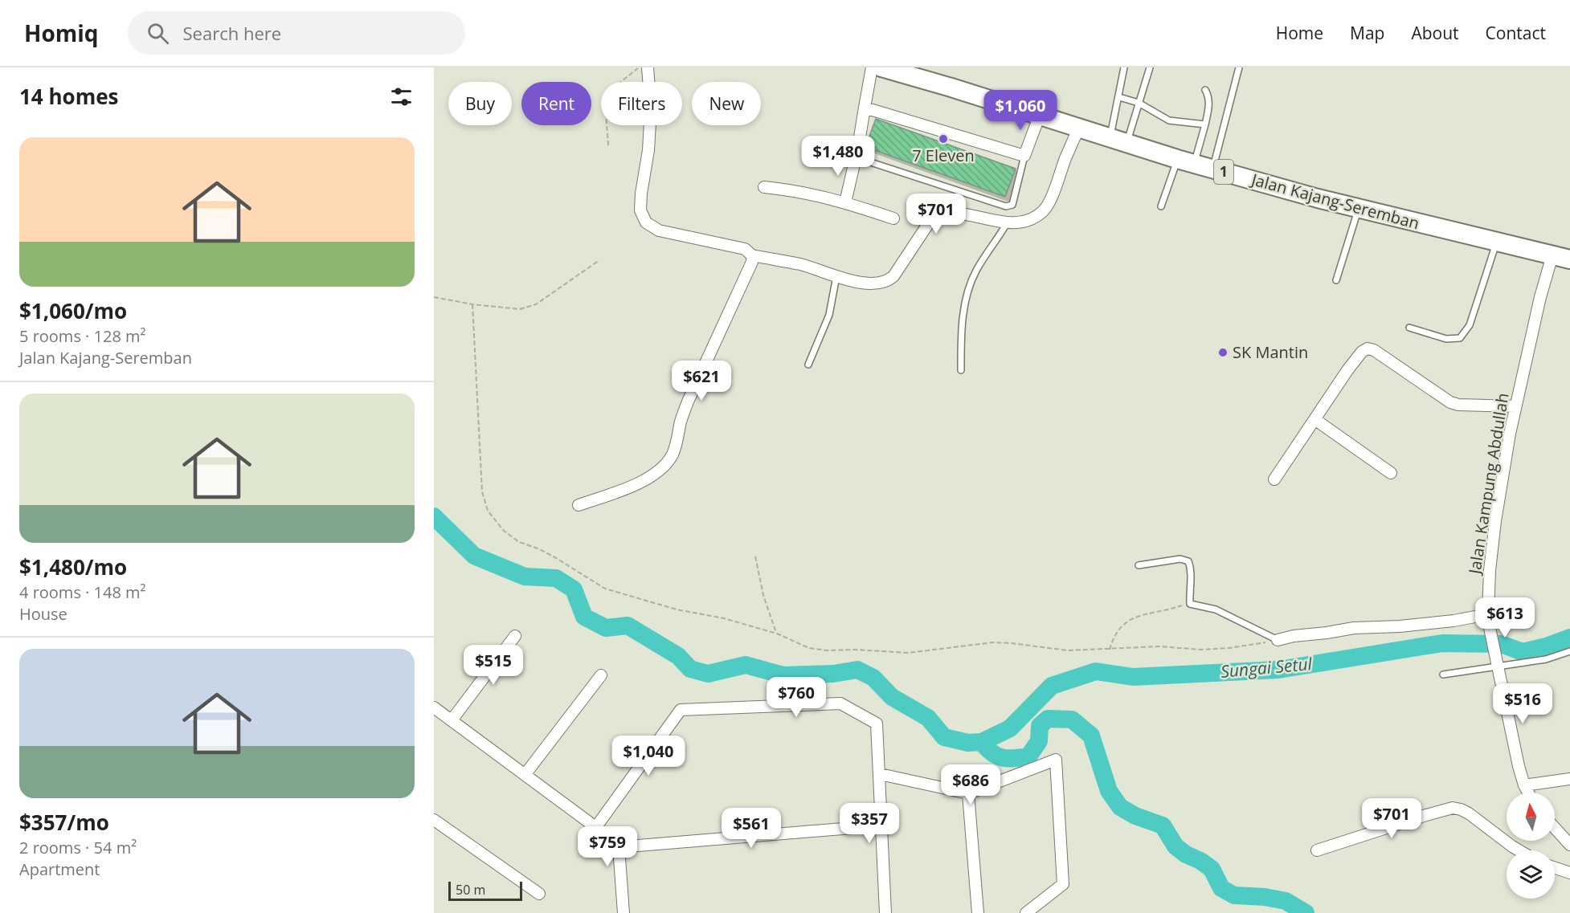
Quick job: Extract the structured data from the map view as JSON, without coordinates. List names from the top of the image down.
{
  "streets": {
    "main road": ["1", "Jalan Kajang-Seremban"],
    "street": ["Jalan Kampung Abdullah"]
  },
  "crossings": [
    ["Jalan Kajang-Seremban", "Jalan Kampung Abdullah"]
  ],
  "water": ["Sungai Setul"],
  "places": ["7 Eleven", "SK Mantin"],
  "scale_bar": "50 m",
  "north": "top",
  "page": {
    "header": "Homiq",
    "search": "Search here",
    "nav": [
      "Home",
      "Map",
      "About",
      "Contact"
    ],
    "heading": "14 homes",
    "chip": [
      "Buy",
      "Rent",
      "Filters",
      "New"
    ],
    "price": [
      "$1,060",
      "$1,480",
      "$701",
      "$621",
      "$613",
      "$515",
      "$760",
      "$516",
      "$1,040",
      "$686",
      "$701",
      "$357",
      "$561",
      "$759"
    ],
    "list": [
      {
        "name": "$1,060/mo",
        "note": "5 rooms · 128 m² · Jalan Kajang-Seremban"
      },
      {
        "name": "$1,480/mo",
        "note": "4 rooms · 148 m² · House"
      },
      {
        "name": "$357/mo",
        "note": "2 rooms · 54 m² · Apartment"
      }
    ],
    "scale": "50 m"
  }
}
